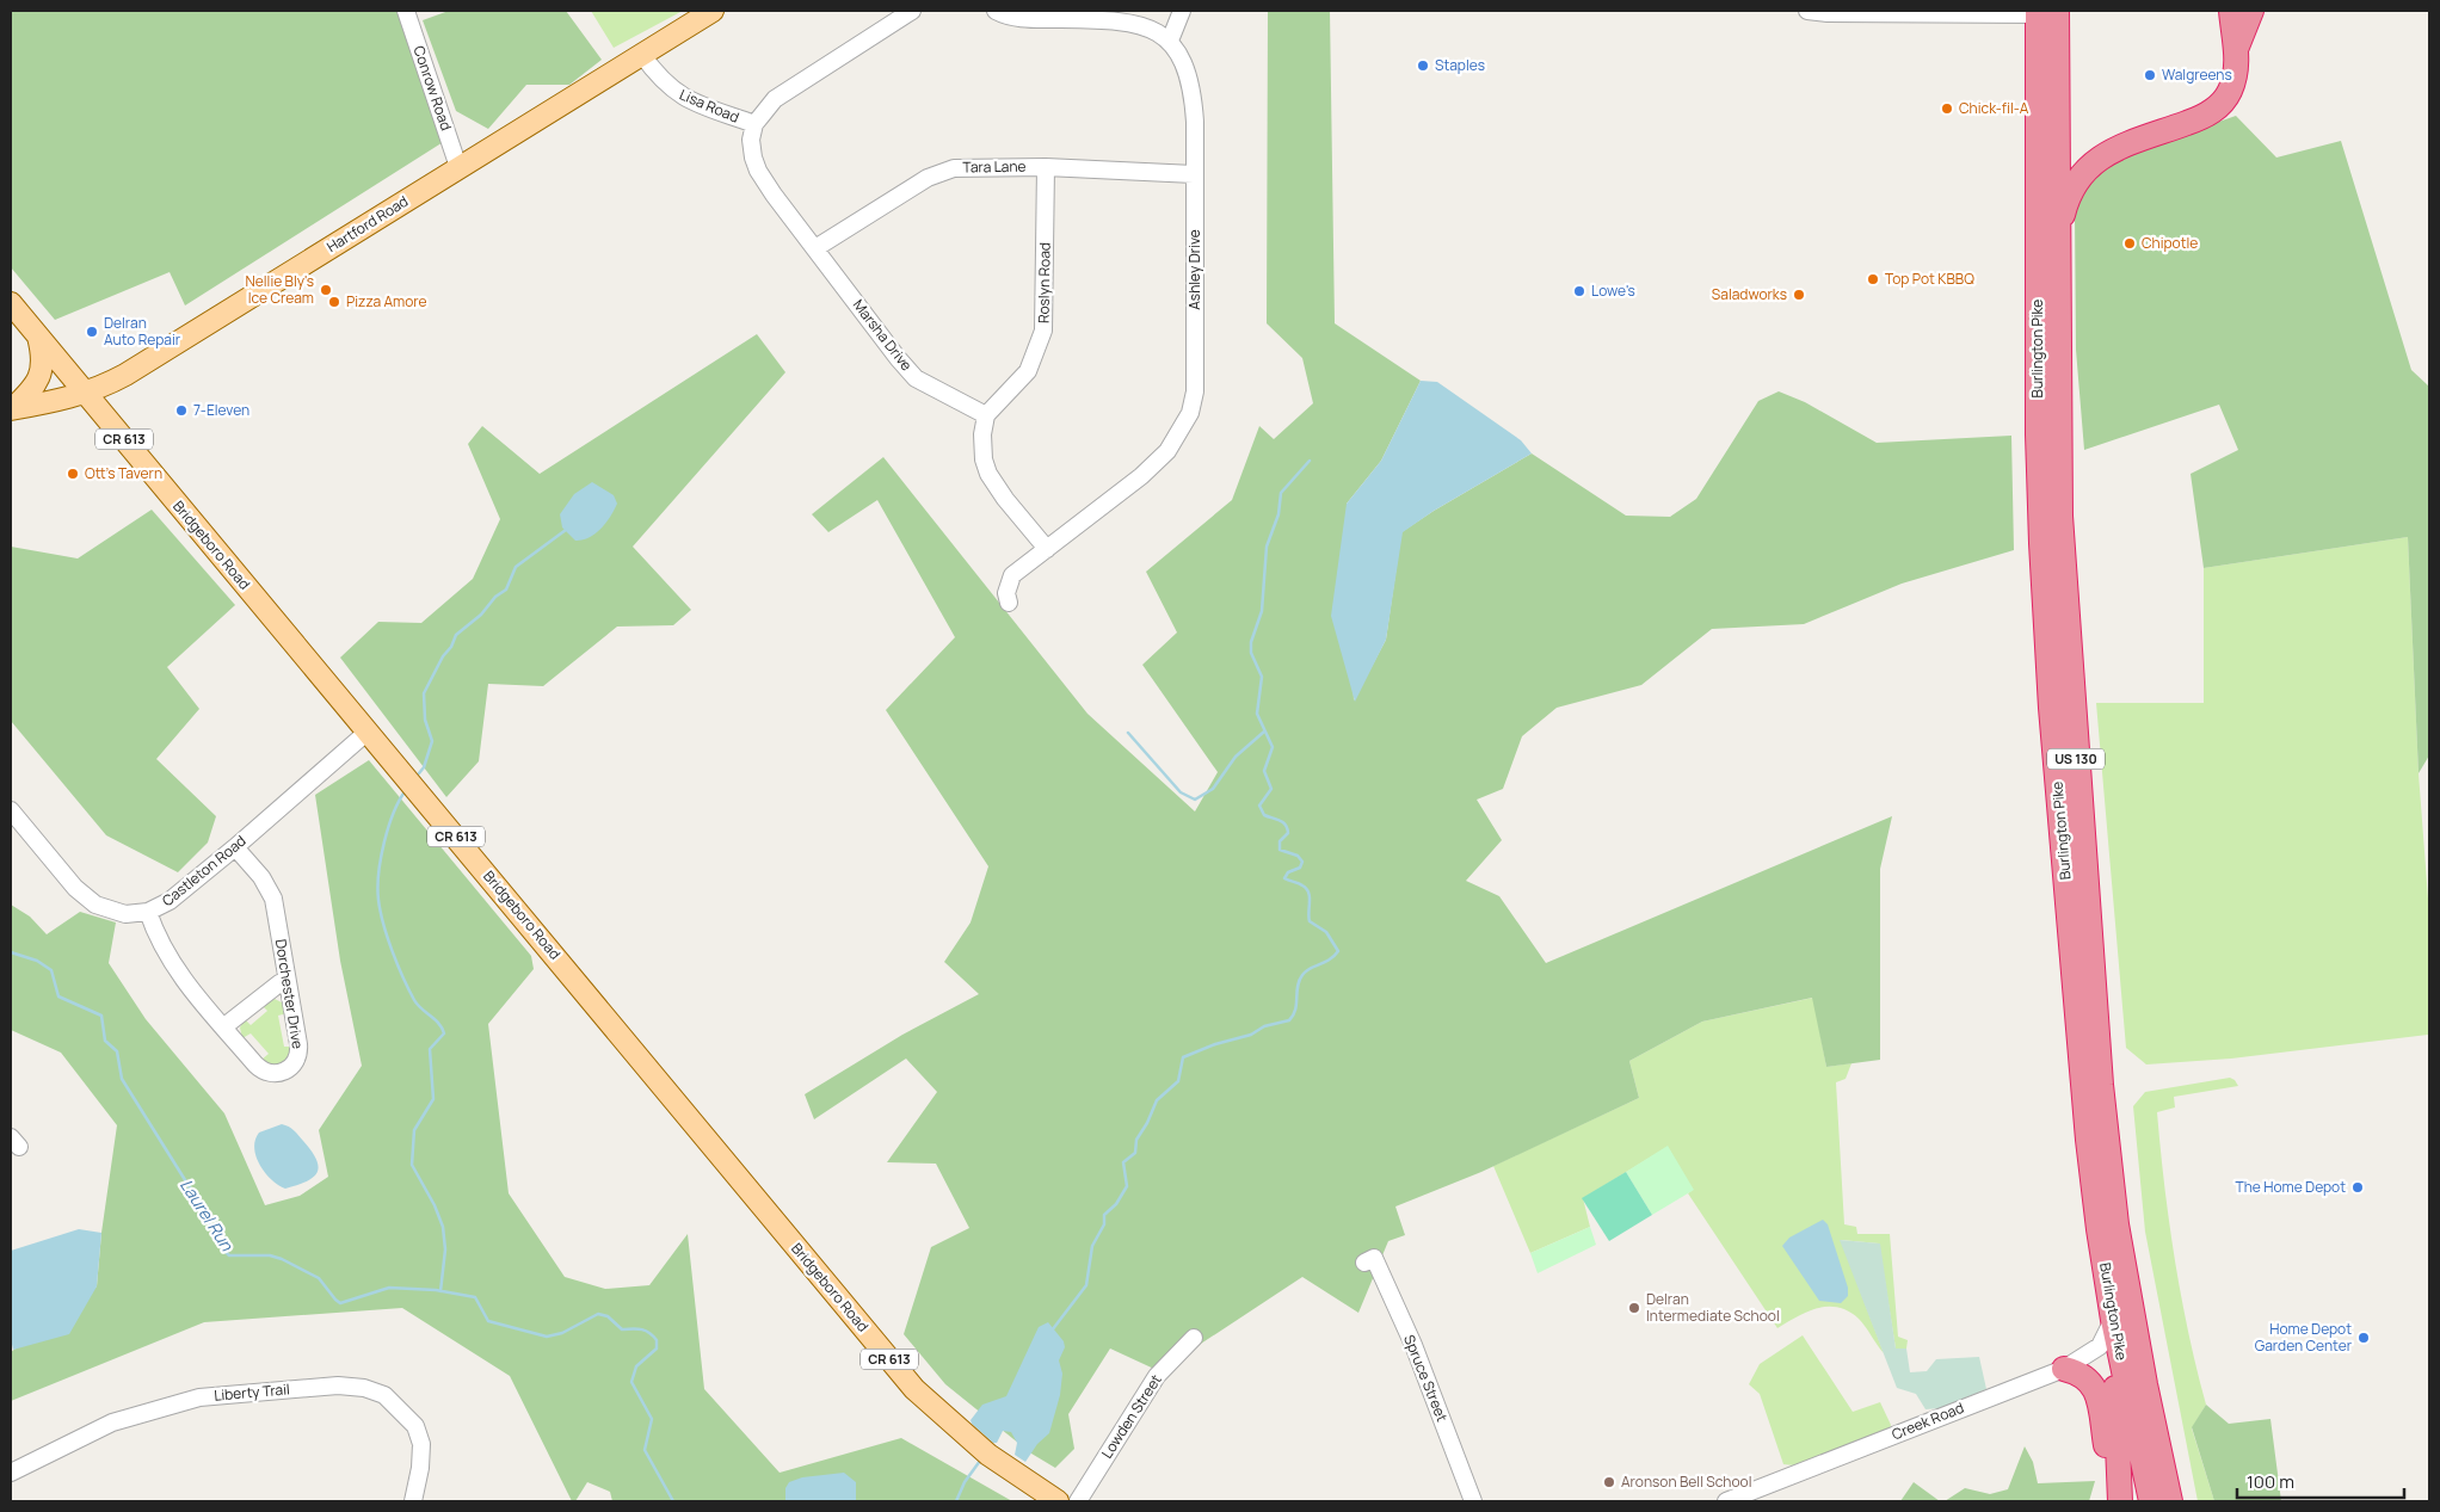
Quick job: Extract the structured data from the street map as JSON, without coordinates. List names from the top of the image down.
{
  "streets": {
    "highway": ["Burlington Pike", "US 130"],
    "main road": ["Hartford Road", "CR 613", "Bridgeboro Road"],
    "street": [
      "Conrow Road",
      "Lisa Road",
      "Tara Lane",
      "Ashley Drive",
      "Roslyn Road",
      "Marsha Drive",
      "Castleton Road",
      "Dorchester Drive",
      "Spruce Street",
      "Liberty Trail",
      "Lowden Street",
      "Creek Road"
    ]
  },
  "crossings": [
    ["Conrow Road", "Hartford Road"],
    ["Lisa Road", "Hartford Road"],
    ["Lisa Road", "Marsha Drive"],
    ["Tara Lane", "Ashley Drive"],
    ["Tara Lane", "Roslyn Road"],
    ["Tara Lane", "Marsha Drive"],
    ["Hartford Road", "Bridgeboro Road"],
    ["Roslyn Road", "Marsha Drive"],
    ["Burlington Pike", "Creek Road"],
    ["Bridgeboro Road", "Castleton Road"],
    ["Castleton Road", "Dorchester Drive"]
  ],
  "water": ["Laurel Run"],
  "places": [
    "Staples",
    "Walgreens",
    "Chick-fil-A",
    "Chipotle",
    "Top Pot KBBQ",
    "Nellie Bly's Ice Cream",
    "Lowe's",
    "Saladworks",
    "Pizza Amore",
    "Delran Auto Repair",
    "7-Eleven",
    "Ott's Tavern",
    "The Home Depot",
    "Delran Intermediate School",
    "Home Depot Garden Center",
    "Aronson Bell School"
  ],
  "scale_bar": "100 m"
}
